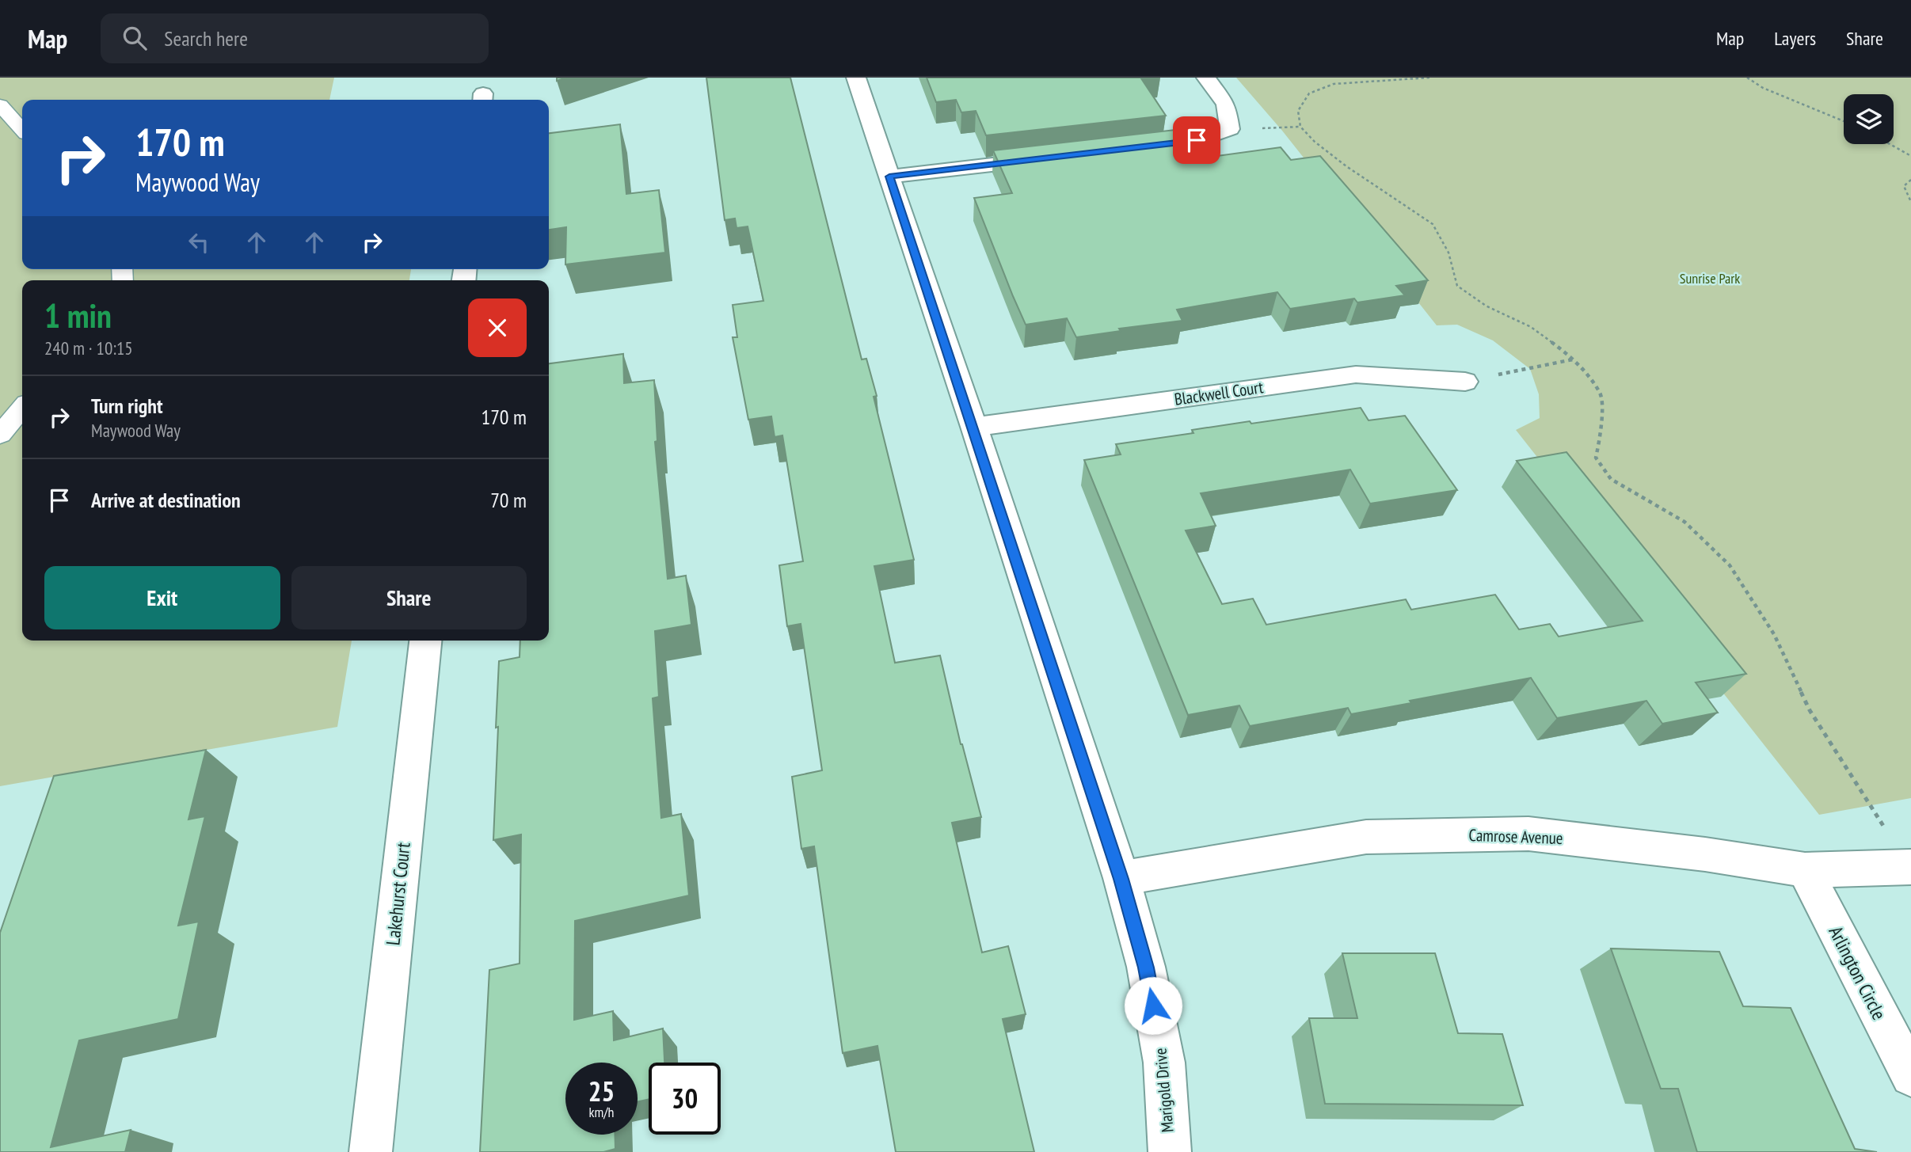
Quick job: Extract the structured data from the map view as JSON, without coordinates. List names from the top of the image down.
{
  "streets": {
    "street": [
      "Blackwell Court",
      "Camrose Avenue",
      "Lakehurst Court",
      "Arlington Circle",
      "Marigold Drive"
    ]
  },
  "crossings": [
    ["Blackwell Court", "Marigold Drive"],
    ["Camrose Avenue", "Arlington Circle"],
    ["Camrose Avenue", "Marigold Drive"]
  ],
  "parks": ["Sunrise Park"],
  "page": {
    "header": "Map",
    "search": "Search here",
    "nav": ["Map", "Layers", "Share"],
    "turn": ["170 m", "Maywood Way"],
    "heading": ["1 min", "240 m · 10:15"],
    "list": [
      {
        "name": "Turn right",
        "note": "Maywood Way",
        "value": "170 m"
      },
      {
        "name": "Arrive at destination",
        "value": "70 m"
      }
    ],
    "buttons": ["Exit", "Share"],
    "speed": "25 km/h",
    "limit": "30"
  }
}
